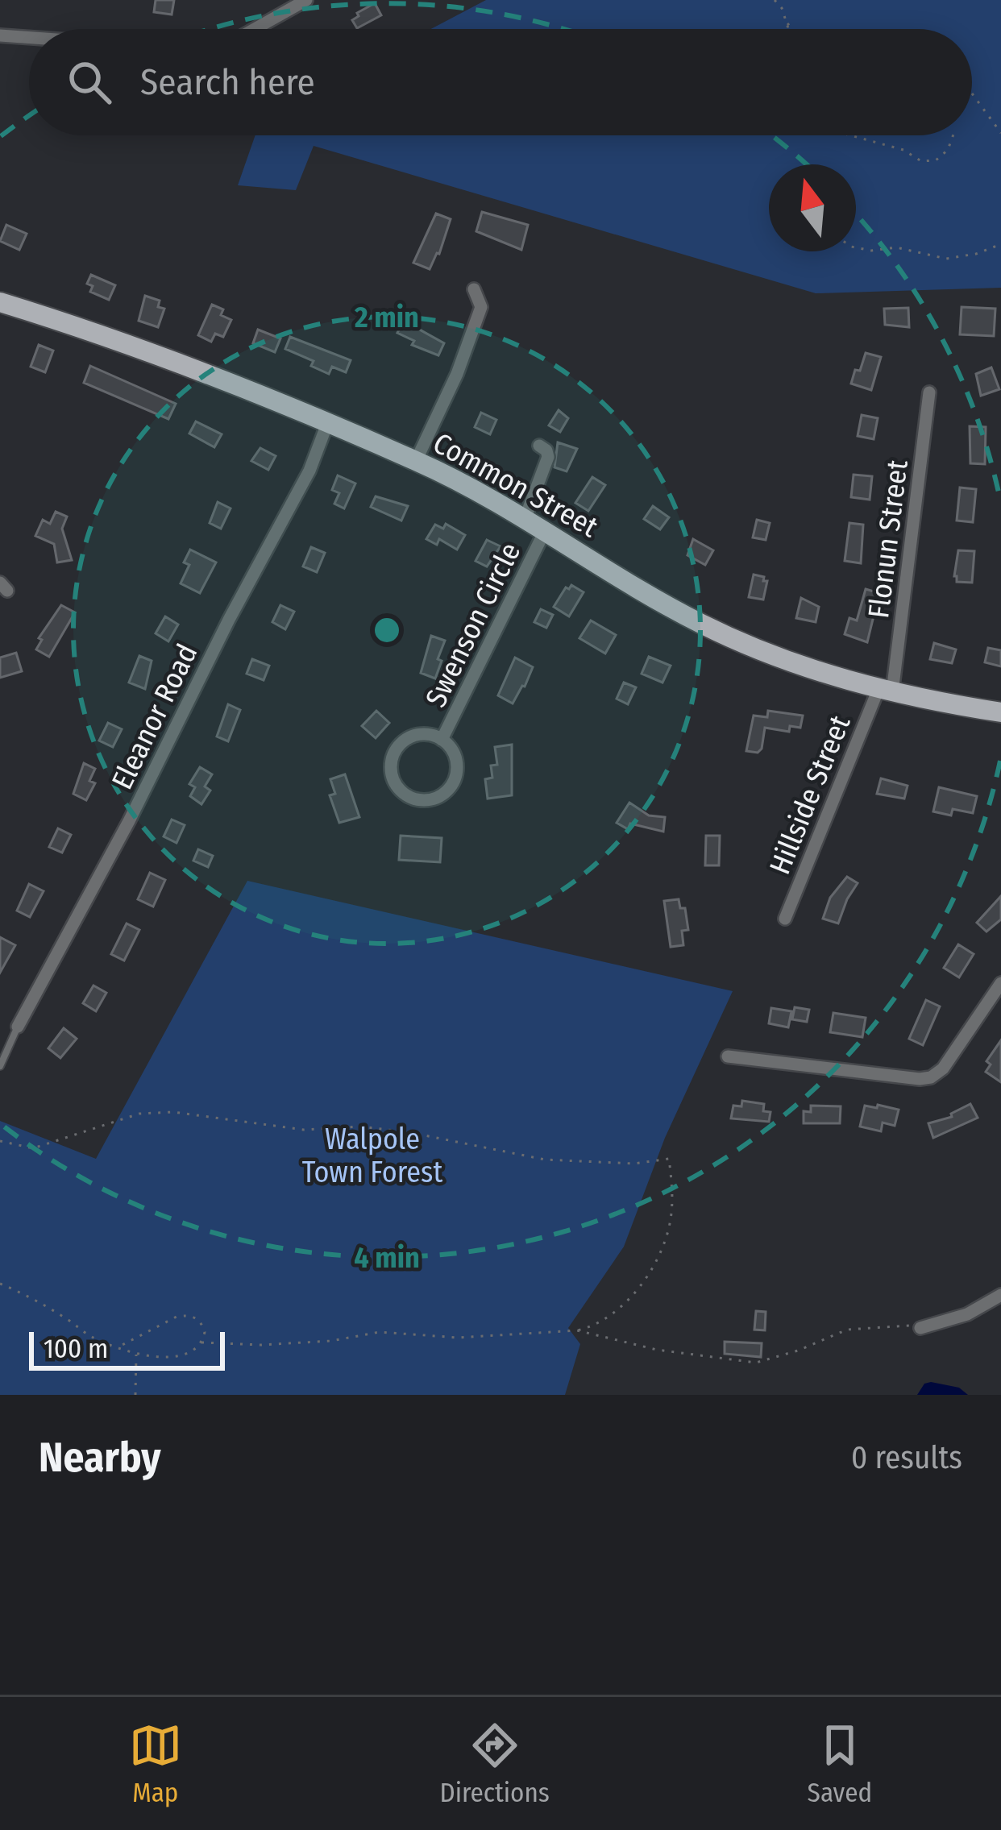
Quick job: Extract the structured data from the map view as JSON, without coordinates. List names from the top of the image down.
{
  "streets": {
    "main road": ["Common Street"],
    "street": [
      "Flonun Street",
      "Swenson Circle",
      "Eleanor Road",
      "Hillside Street"
    ]
  },
  "crossings": [
    ["Common Street", "Flonun Street"],
    ["Common Street", "Swenson Circle"],
    ["Common Street", "Eleanor Road"],
    ["Common Street", "Hillside Street"],
    ["Flonun Street", "Hillside Street"]
  ],
  "parks": ["Walpole Town Forest"],
  "scale_bar": "100 m",
  "north": "top",
  "page": {
    "search": "Search here",
    "scale": "100 m",
    "heading": ["Nearby", "0 results"],
    "nav": ["Map", "Directions", "Saved"]
  },
  "rings": ["2 min", "4 min"]
}
